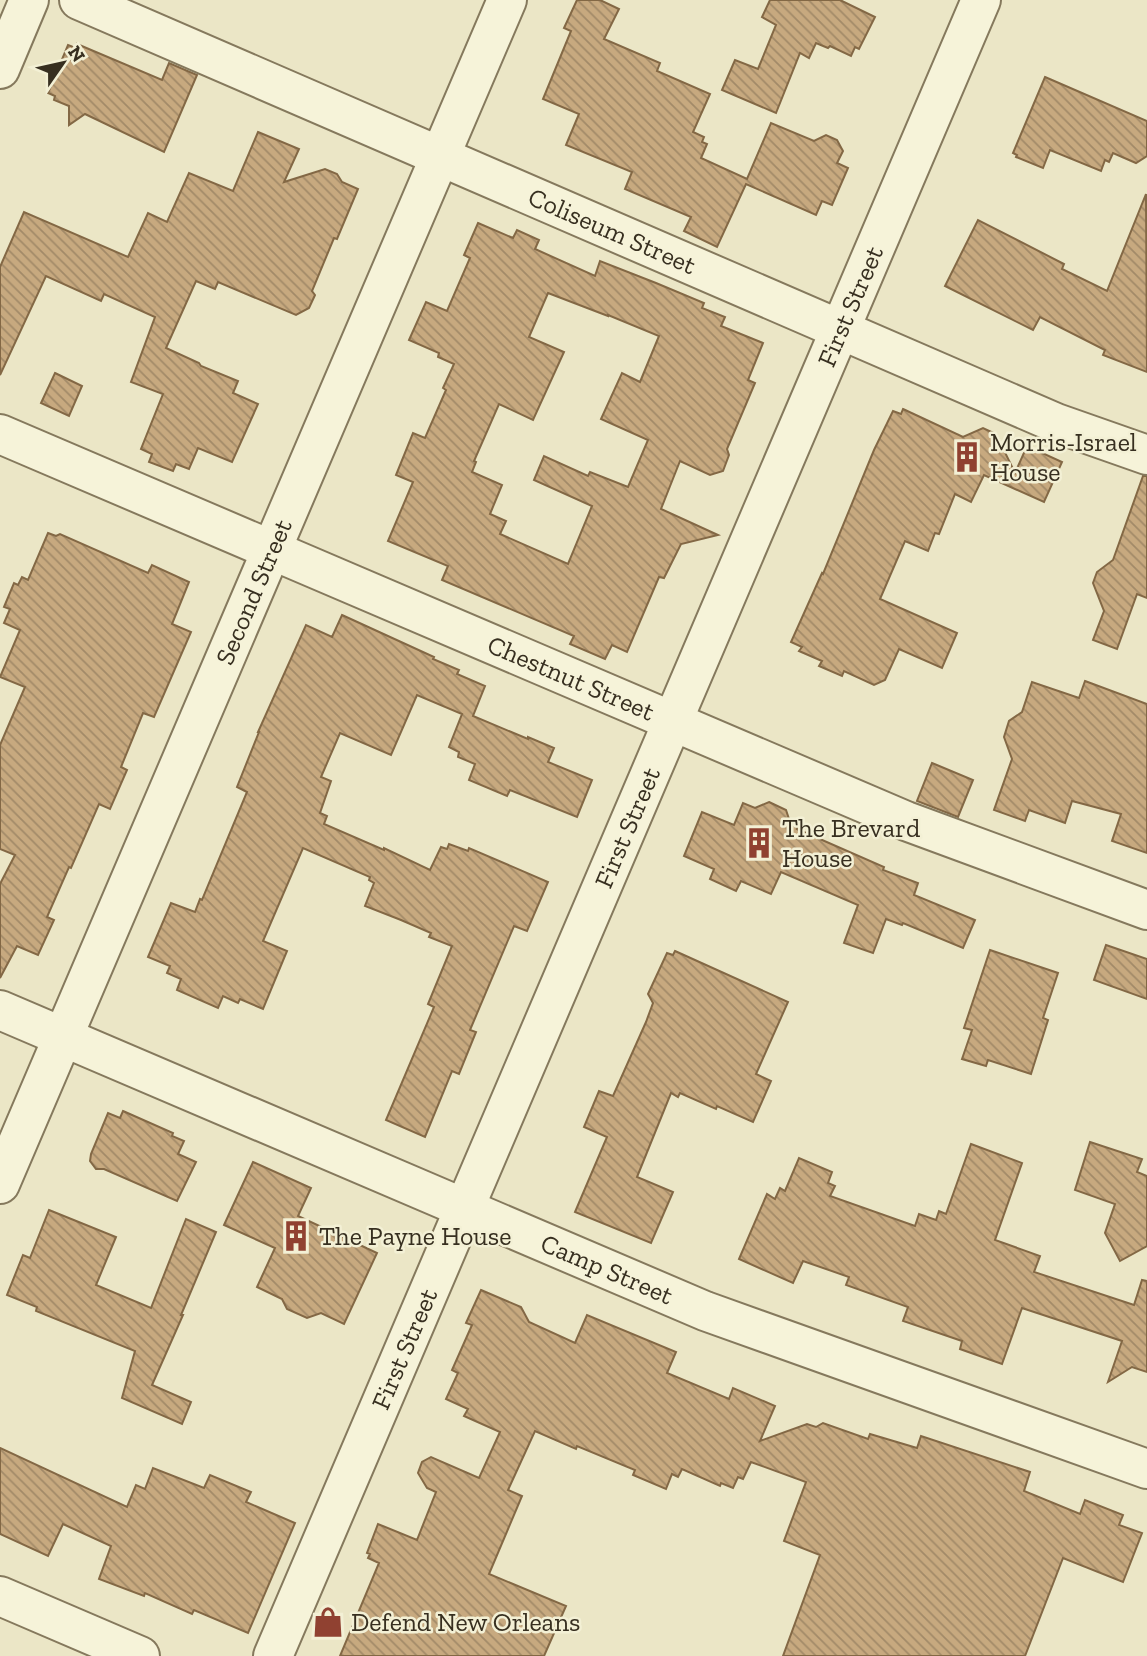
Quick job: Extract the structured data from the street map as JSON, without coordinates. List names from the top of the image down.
{
  "streets": {
    "street": [
      "Coliseum Street",
      "First Street",
      "Second Street",
      "Chestnut Street",
      "Camp Street"
    ]
  },
  "crossings": [
    ["Coliseum Street", "First Street"],
    ["Coliseum Street", "Second Street"],
    ["First Street", "Chestnut Street"],
    ["First Street", "Camp Street"],
    ["Second Street", "Chestnut Street"],
    ["Second Street", "Camp Street"]
  ],
  "places": {
    "building": ["Morris-Israel House", "The Brevard House", "The Payne House"],
    "shop": ["Defend New Orleans"]
  },
  "north": "top right"
}
